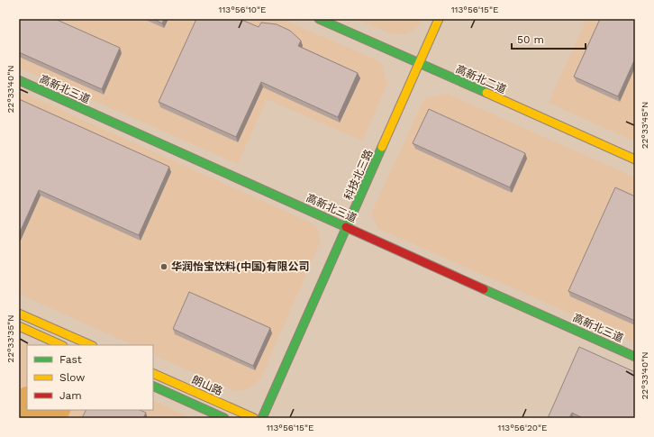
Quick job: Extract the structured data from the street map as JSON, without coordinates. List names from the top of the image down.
{
  "streets": {
    "street": [
      "高新北二道",
      "高新北三道",
      "科技北三路",
      "朗山路"
    ]
  },
  "crossings": [
    ["高新北二道", "科技北三路"],
    ["高新北三道", "科技北三路"]
  ],
  "places": ["华润怡宝饮料(中国)有限公司"],
  "legend": ["Fast", "Slow", "Jam"],
  "scale_bar": "50 m",
  "coordinates": [
    "113°56'10\"E",
    "113°56'15\"E",
    "22°33'40\"N",
    "22°33'45\"N",
    "22°33'35\"N",
    "113°56'20\"E"
  ]
}
